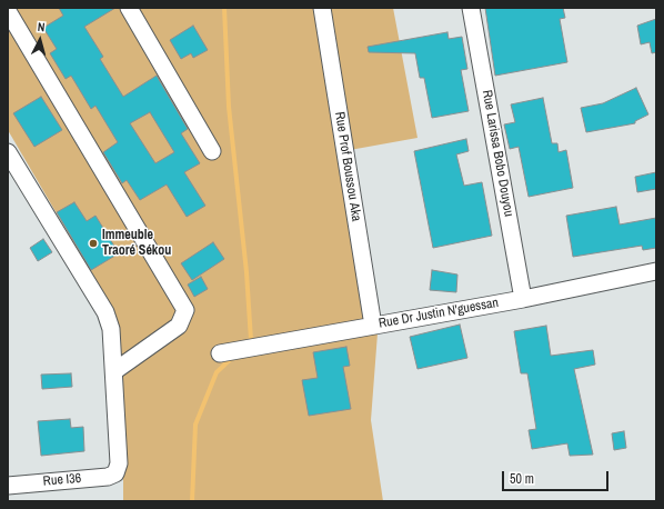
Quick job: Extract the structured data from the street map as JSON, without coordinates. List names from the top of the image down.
{
  "streets": {
    "street": [
      "Rue Larissa Bobo Douyou",
      "Rue Prof Boussou Aka",
      "Rue Dr Justin N'guessan",
      "Rue I36"
    ]
  },
  "crossings": [
    ["Rue Larissa Bobo Douyou", "Rue Dr Justin N'guessan"],
    ["Rue Prof Boussou Aka", "Rue Dr Justin N'guessan"]
  ],
  "places": ["Immeuble Traoré Sékou"],
  "scale_bar": "50 m",
  "north": "top"
}
